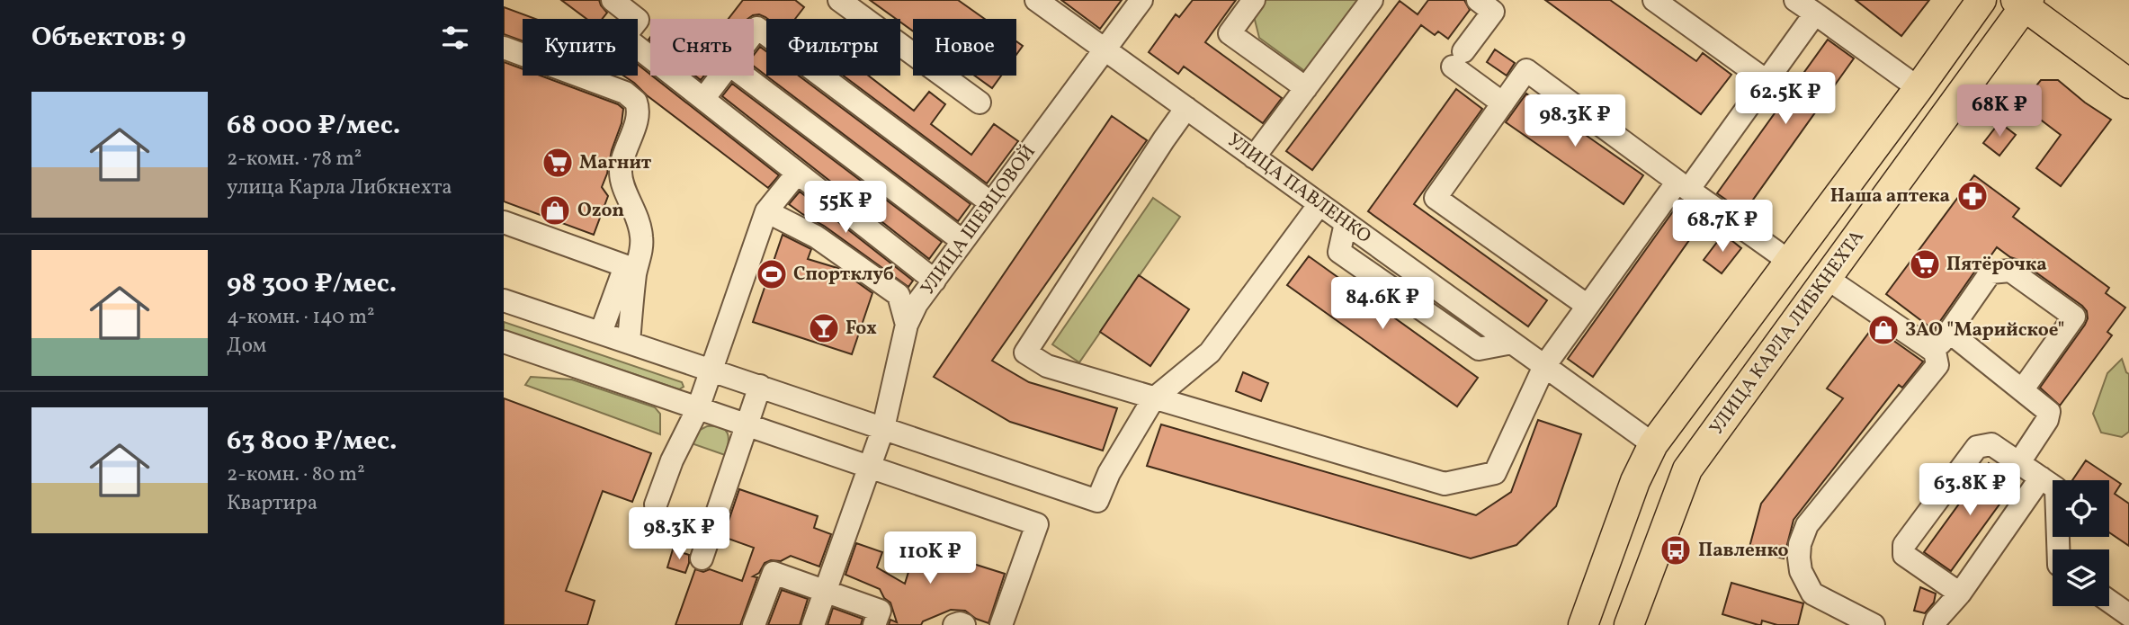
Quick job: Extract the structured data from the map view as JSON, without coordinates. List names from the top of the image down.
{
  "streets": {
    "main road": ["УЛИЦА КАРЛА ЛИБКНЕХТА"],
    "street": ["УЛИЦА ПАВЛЕНКО", "УЛИЦА ШЕВЦОВОЙ"]
  },
  "crossings": [
    ["УЛИЦА ПАВЛЕНКО", "УЛИЦА ШЕВЦОВОЙ"],
    ["УЛИЦА ПАВЛЕНКО", "УЛИЦА КАРЛА ЛИБКНЕХТА"]
  ],
  "places": {
    "supermarket": ["Магнит", "Пятёрочка"],
    "pharmacy": ["Наша аптека"],
    "shop": ["Ozon", "ЗАО \"Марийское\""],
    "sports": ["Спортклуб"],
    "bar": ["Fox"],
    "bus stop": ["Павленко"]
  },
  "page": {
    "heading": "Объектов: 9",
    "chip": [
      "Купить",
      "Снять",
      "Фильтры",
      "Новое"
    ],
    "price": [
      "62.5K ₽",
      "68K ₽",
      "98.3K ₽",
      "55K ₽",
      "68.7K ₽",
      "84.6K ₽",
      "63.8K ₽",
      "98.3K ₽",
      "110K ₽"
    ],
    "list": [
      {
        "name": "68 000 ₽/мес.",
        "note": "2-комн. · 78 m² · улица Карла Либкнехта"
      },
      {
        "name": "98 300 ₽/мес.",
        "note": "4-комн. · 140 m² · Дом"
      },
      {
        "name": "63 800 ₽/мес.",
        "note": "2-комн. · 80 m² · Квартира"
      }
    ]
  }
}
